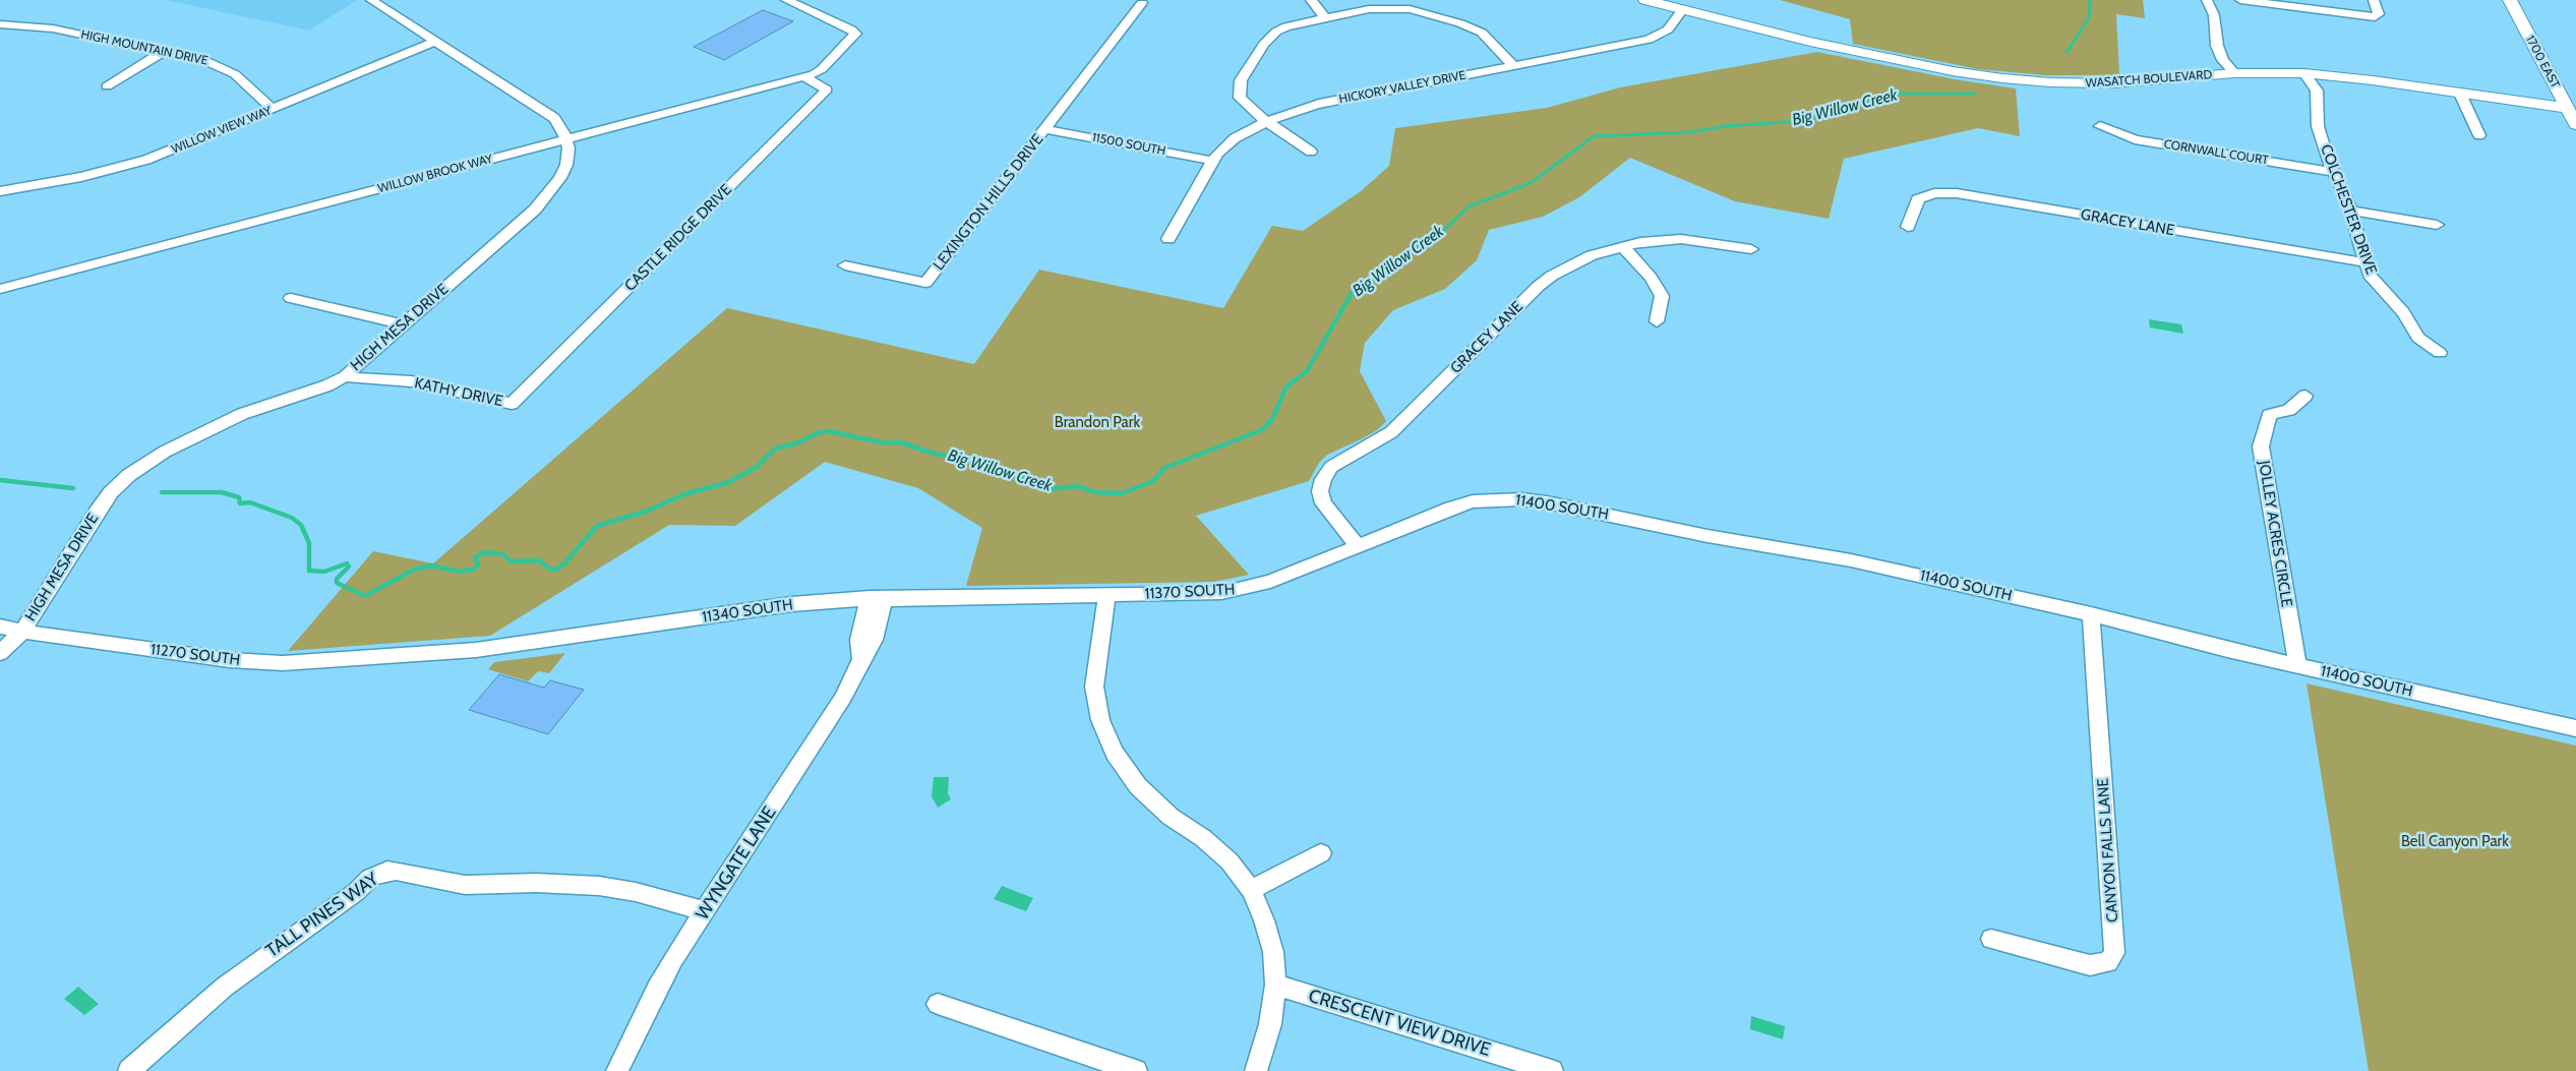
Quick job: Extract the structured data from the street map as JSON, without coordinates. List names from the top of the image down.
{
  "streets": {
    "main road": ["1700 EAST", "WASATCH BOULEVARD"],
    "street": [
      "HIGH MOUNTAIN DRIVE",
      "HICKORY VALLEY DRIVE",
      "WILLOW VIEW WAY",
      "11500 SOUTH",
      "CORNWALL COURT",
      "WILLOW BROOK WAY",
      "LEXINGTON HILLS DRIVE",
      "COLCHESTER DRIVE",
      "GRACEY LANE",
      "CASTLE RIDGE DRIVE",
      "HIGH MESA DRIVE",
      "KATHY DRIVE",
      "11400 SOUTH",
      "JOLLEY ACRES CIRCLE",
      "11370 SOUTH",
      "11340 SOUTH",
      "11270 SOUTH",
      "CANYON FALLS LANE",
      "WYNGATE LANE",
      "TALL PINES WAY",
      "CRESCENT VIEW DRIVE"
    ]
  },
  "crossings": [
    ["HIGH MOUNTAIN DRIVE", "WILLOW VIEW WAY"],
    ["1700 EAST", "WASATCH BOULEVARD"],
    ["WASATCH BOULEVARD", "HICKORY VALLEY DRIVE"],
    ["WASATCH BOULEVARD", "COLCHESTER DRIVE"],
    ["HICKORY VALLEY DRIVE", "11500 SOUTH"],
    ["11500 SOUTH", "LEXINGTON HILLS DRIVE"],
    ["CORNWALL COURT", "COLCHESTER DRIVE"],
    ["WILLOW BROOK WAY", "CASTLE RIDGE DRIVE"],
    ["WILLOW BROOK WAY", "HIGH MESA DRIVE"],
    ["COLCHESTER DRIVE", "GRACEY LANE"],
    ["GRACEY LANE", "11400 SOUTH"],
    ["GRACEY LANE", "11370 SOUTH"],
    ["CASTLE RIDGE DRIVE", "KATHY DRIVE"],
    ["HIGH MESA DRIVE", "KATHY DRIVE"],
    ["HIGH MESA DRIVE", "11270 SOUTH"],
    ["11400 SOUTH", "JOLLEY ACRES CIRCLE"],
    ["11400 SOUTH", "11370 SOUTH"],
    ["11400 SOUTH", "CANYON FALLS LANE"],
    ["11370 SOUTH", "11340 SOUTH"],
    ["11340 SOUTH", "11270 SOUTH"],
    ["11340 SOUTH", "WYNGATE LANE"],
    ["WYNGATE LANE", "TALL PINES WAY"]
  ],
  "water": ["Big Willow Creek"],
  "parks": ["Brandon Park", "Bell Canyon Park"]
}
